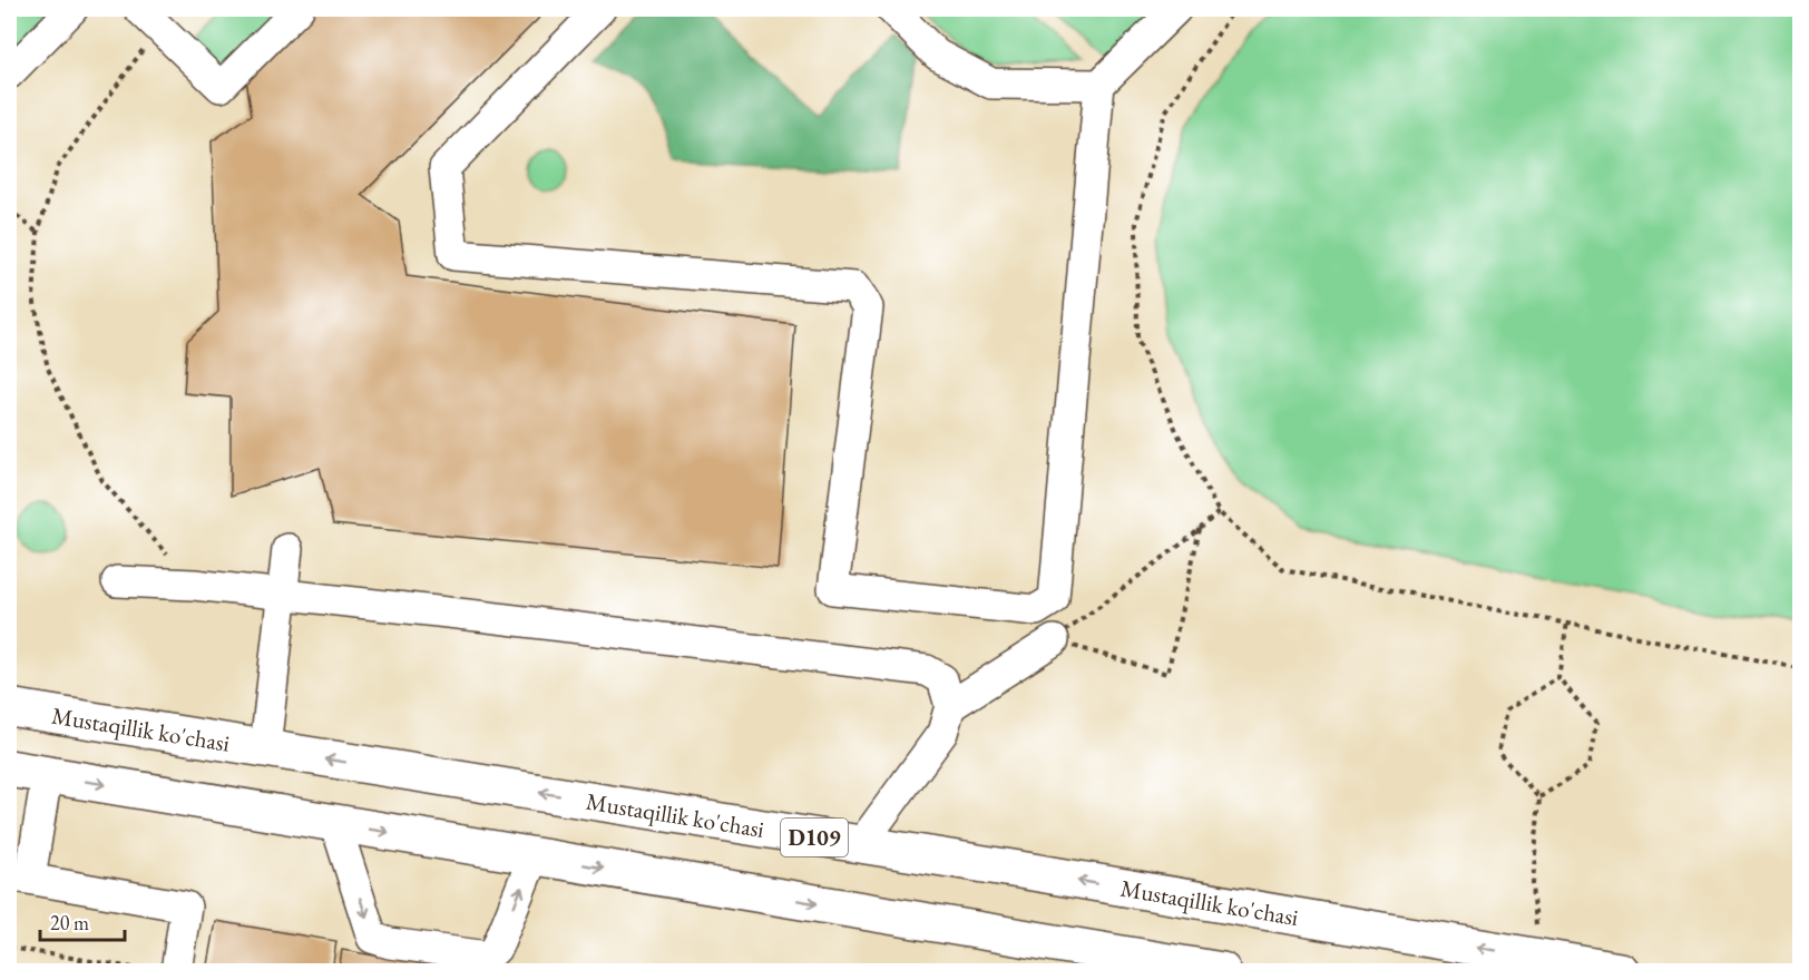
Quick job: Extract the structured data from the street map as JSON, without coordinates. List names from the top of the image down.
{
  "streets": {
    "main road": ["Mustaqillik ko'chasi", "D109"]
  },
  "scale_bar": "20 m"
}
